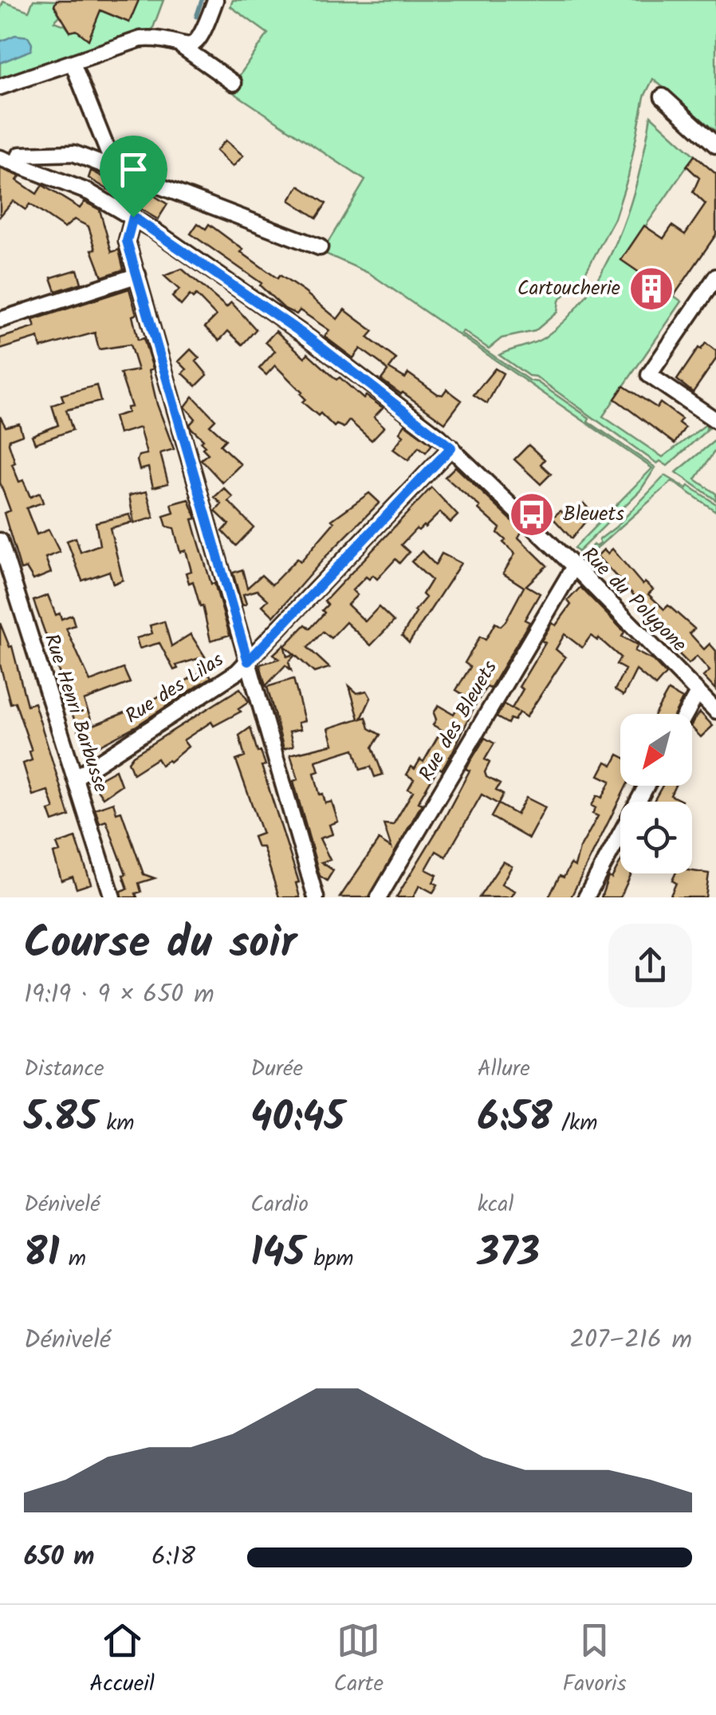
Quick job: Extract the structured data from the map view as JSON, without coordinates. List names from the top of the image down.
{
  "streets": {
    "street": [
      "Rue du Polygone",
      "Rue des Lilas",
      "Rue Henri Barbusse",
      "Rue des Bleuets"
    ]
  },
  "crossings": [
    ["Rue du Polygone", "Rue des Lilas"],
    ["Rue du Polygone", "Rue des Bleuets"],
    ["Rue des Lilas", "Rue Henri Barbusse"]
  ],
  "places": {
    "building": ["Cartoucherie"],
    "bus stop": ["Bleuets"]
  },
  "north": "bottom left",
  "page": {
    "heading": ["Course du soir", "19:19 · 9 × 650 m"],
    "stats": [
      ["Distance", "5.85 km"],
      ["Durée", "40:45"],
      ["Allure", "6:58 /km"],
      ["Dénivelé", "81 m"],
      ["Cardio", "145 bpm"],
      ["kcal", "373"]
    ],
    "chart": ["Dénivelé", "207–216 m"],
    "list": [
      {
        "name": "650 m",
        "note": "6:18"
      }
    ],
    "tabs": ["Accueil", "Carte", "Favoris"]
  }
}
